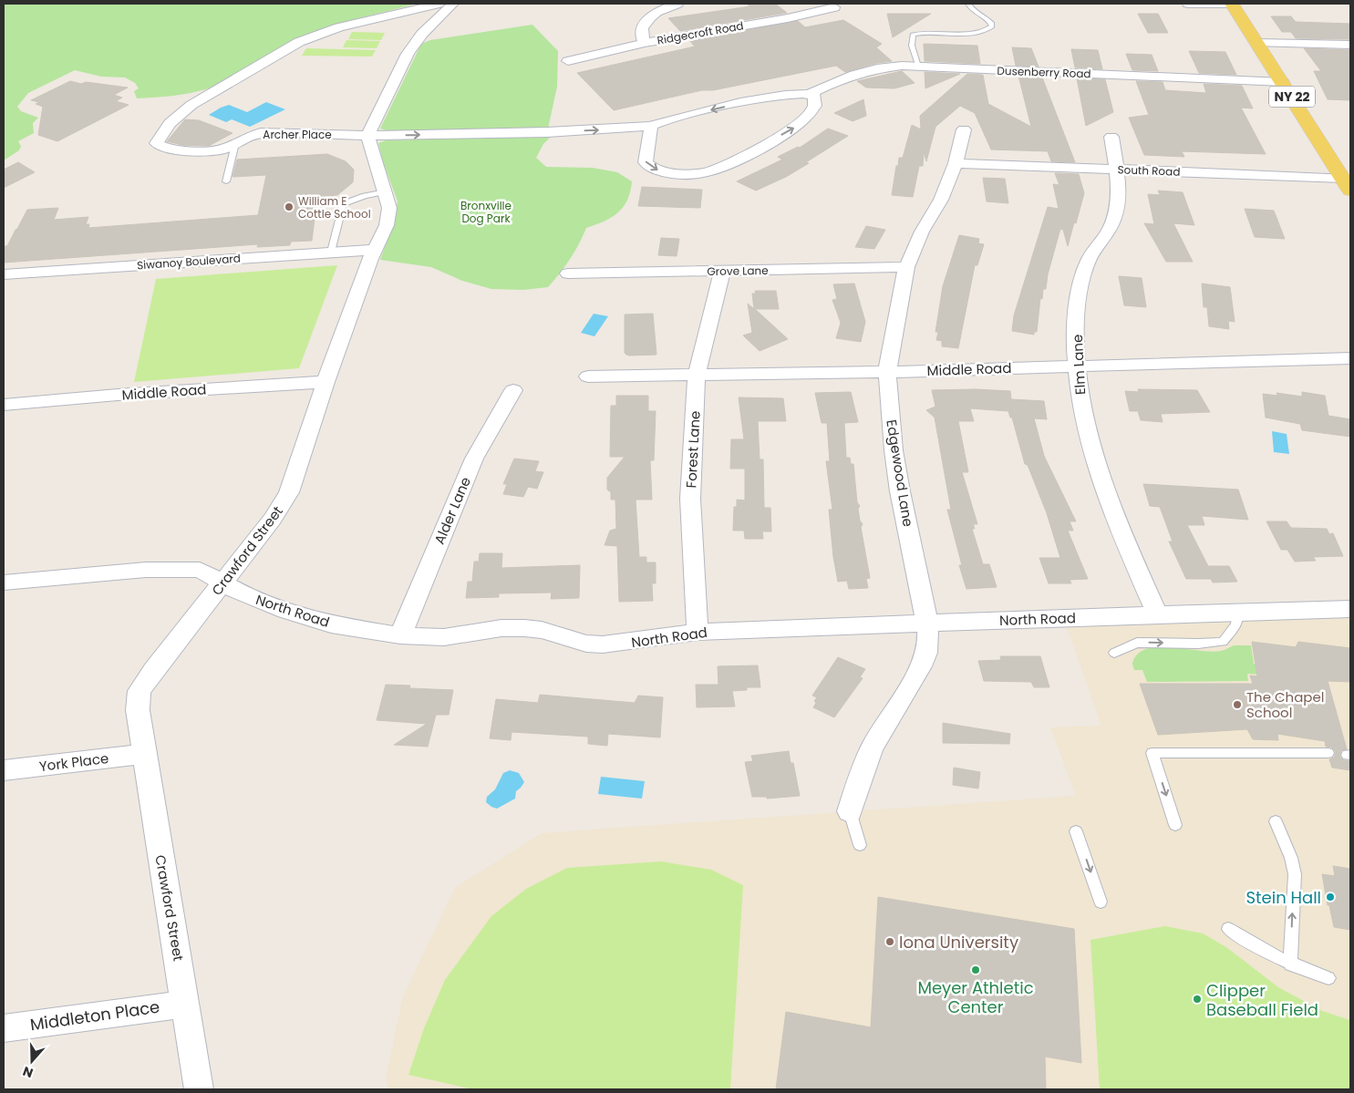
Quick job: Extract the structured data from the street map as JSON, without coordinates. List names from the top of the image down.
{
  "streets": {
    "main road": ["NY 22"],
    "street": [
      "Ridgecroft Road",
      "Dusenberry Road",
      "Archer Place",
      "South Road",
      "Siwanoy Boulevard",
      "Grove Lane",
      "Elm Lane",
      "Middle Road",
      "Forest Lane",
      "Edgewood Lane",
      "Alder Lane",
      "Crawford Street",
      "North Road",
      "York Place",
      "Middleton Place"
    ]
  },
  "crossings": [
    ["Dusenberry Road", "NY 22"],
    ["Dusenberry Road", "Archer Place"],
    ["NY 22", "South Road"],
    ["Archer Place", "Crawford Street"],
    ["South Road", "Elm Lane"],
    ["South Road", "Edgewood Lane"],
    ["Siwanoy Boulevard", "Crawford Street"],
    ["Grove Lane", "Forest Lane"],
    ["Grove Lane", "Edgewood Lane"],
    ["Elm Lane", "Middle Road"],
    ["Elm Lane", "North Road"],
    ["Middle Road", "Forest Lane"],
    ["Middle Road", "Edgewood Lane"],
    ["Middle Road", "Crawford Street"],
    ["Forest Lane", "North Road"],
    ["Edgewood Lane", "North Road"],
    ["Alder Lane", "North Road"],
    ["Crawford Street", "North Road"],
    ["Crawford Street", "York Place"],
    ["Crawford Street", "Middleton Place"]
  ],
  "parks": ["Bronxville Dog Park"],
  "places": [
    "William E Cottle School",
    "The Chapel School",
    "Stein Hall",
    "Iona University",
    "Meyer Athletic Center",
    "Clipper Baseball Field"
  ],
  "north": "bottom"
}
